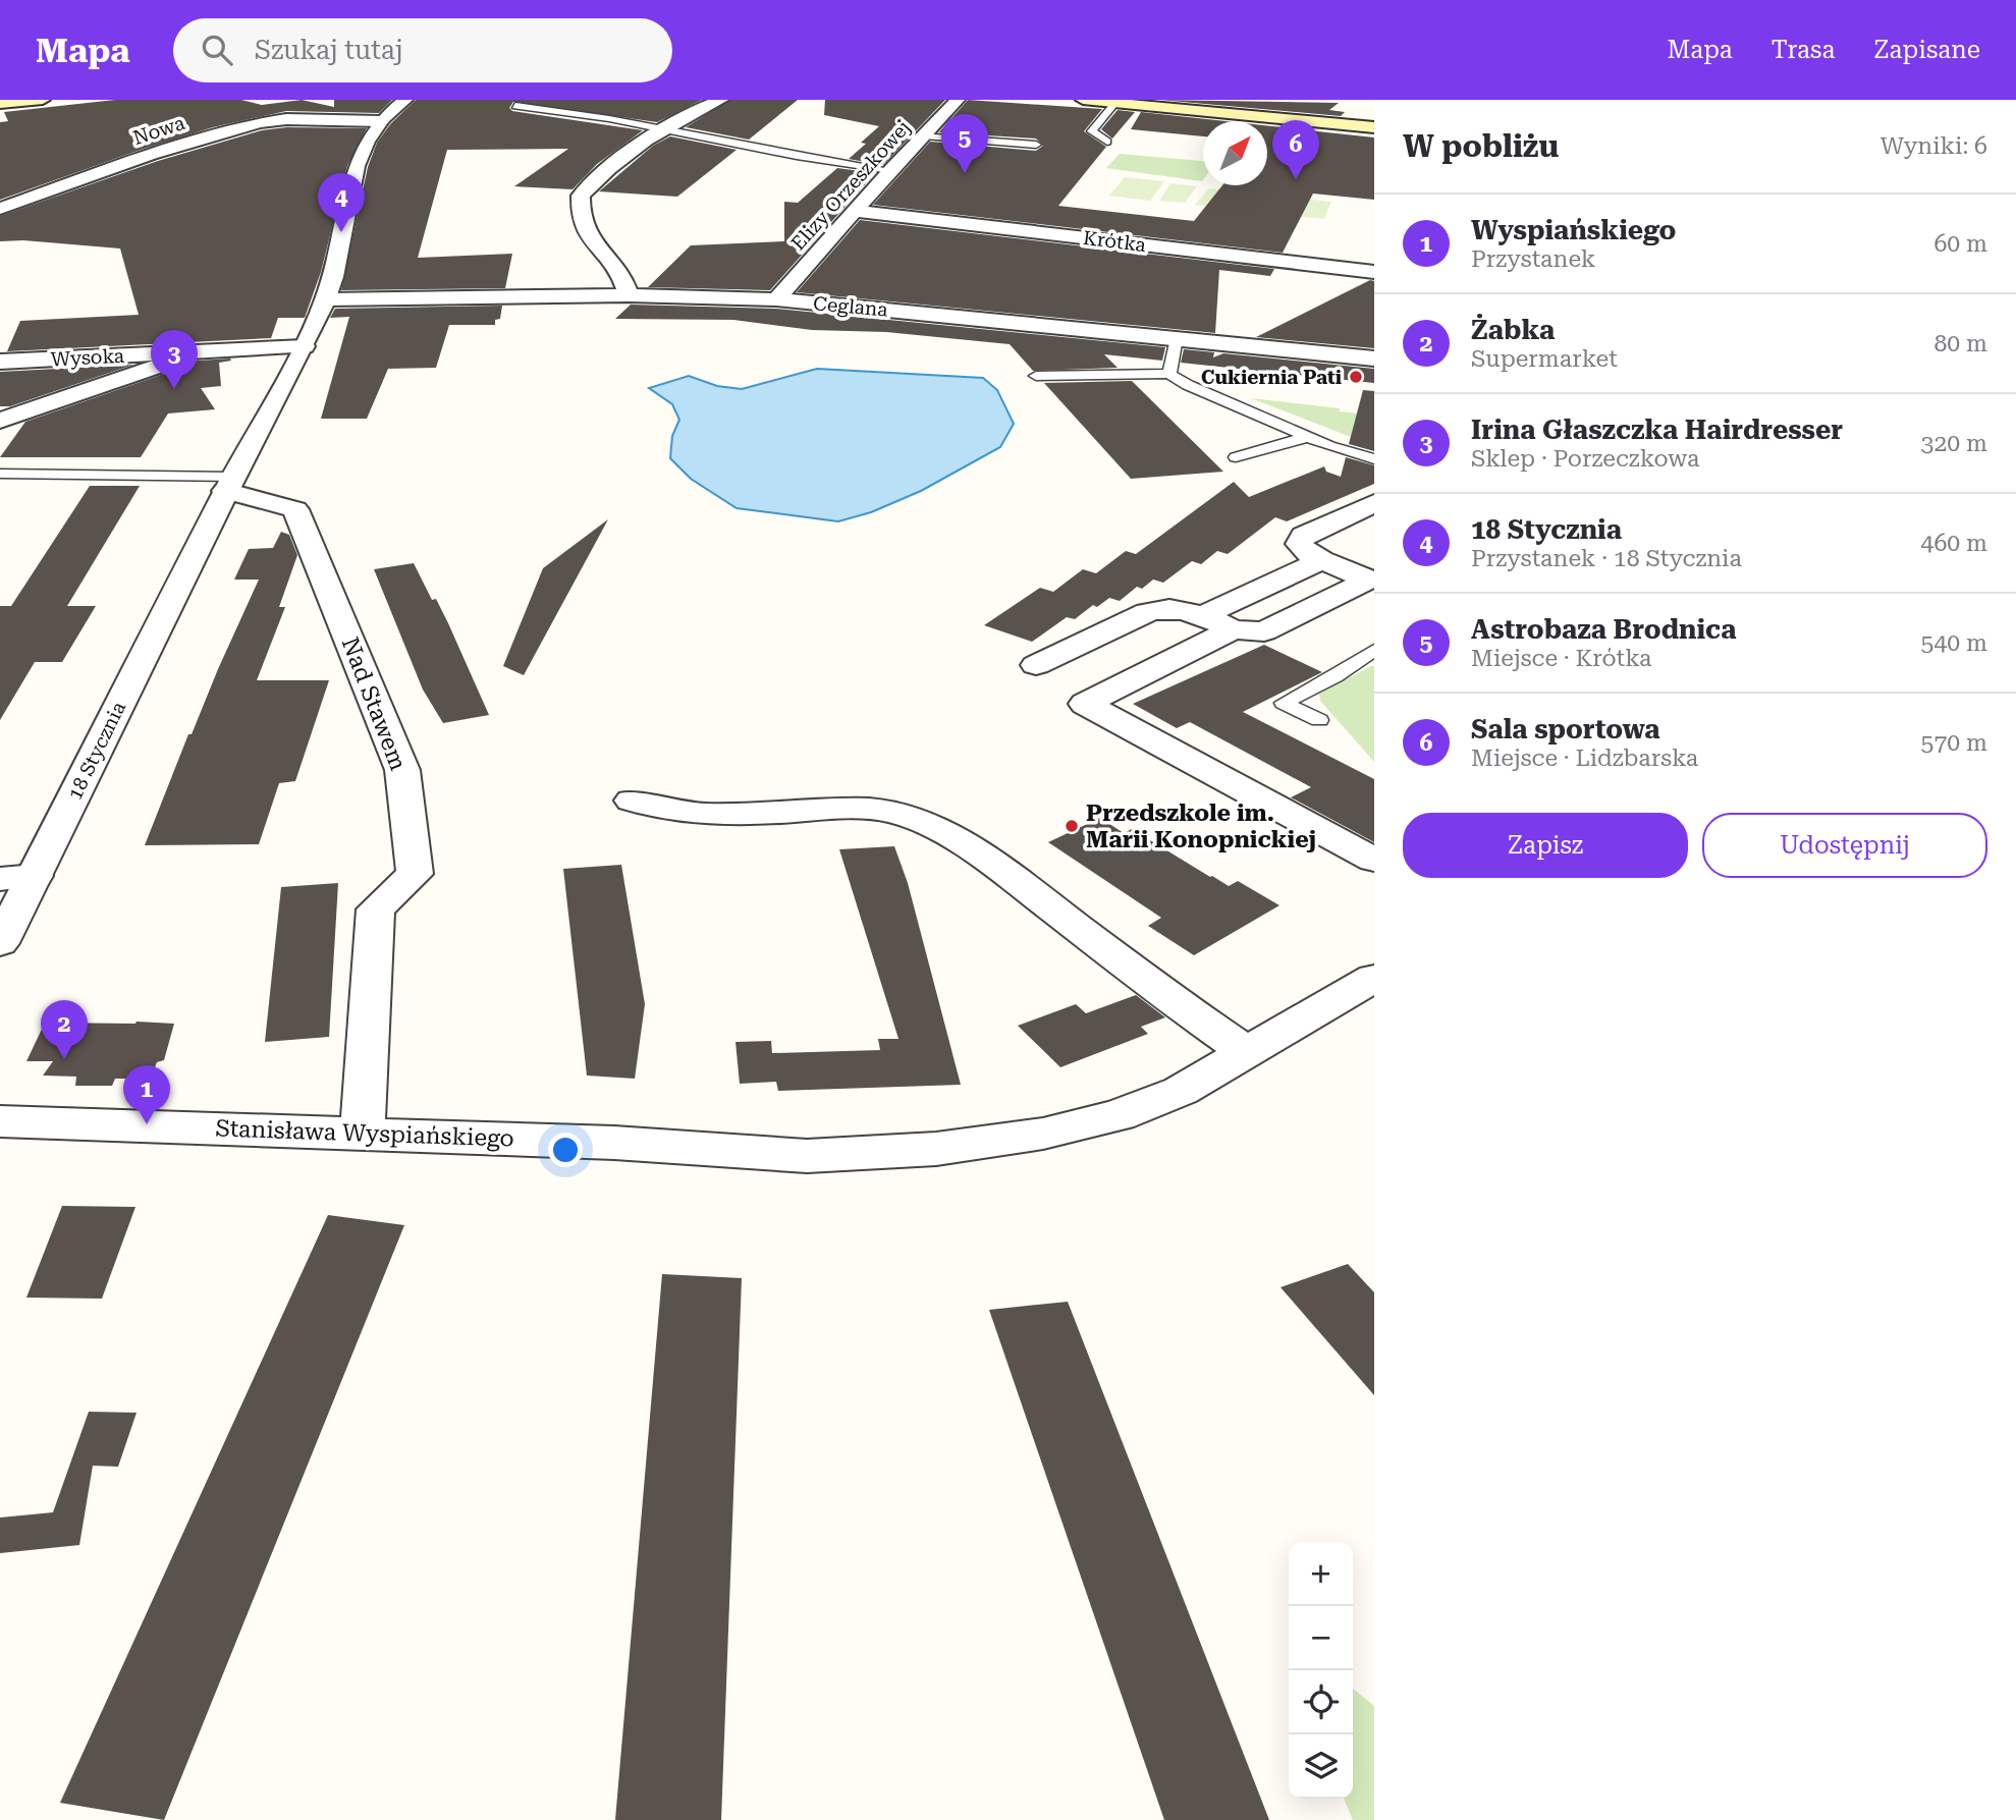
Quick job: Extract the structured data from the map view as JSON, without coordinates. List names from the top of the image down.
{
  "streets": {
    "street": [
      "Nowa",
      "Elizy Orzeszkowej",
      "Krótka",
      "Ceglana",
      "Wysoka",
      "Nad Stawem",
      "18 Stycznia",
      "Stanisława Wyspiańskiego"
    ]
  },
  "crossings": [
    ["Nowa", "18 Stycznia"],
    ["Elizy Orzeszkowej", "Krótka"],
    ["Elizy Orzeszkowej", "Ceglana"],
    ["Ceglana", "18 Stycznia"],
    ["Wysoka", "18 Stycznia"],
    ["Nad Stawem", "18 Stycznia"],
    ["Nad Stawem", "Stanisława Wyspiańskiego"]
  ],
  "places": ["Cukiernia Pati", "Przedszkole im. Marii Konopnickiej"],
  "north": "top right",
  "page": {
    "header": "Mapa",
    "search": "Szukaj tutaj",
    "nav": ["Mapa", "Trasa", "Zapisane"],
    "heading": ["W pobliżu", "Wyniki: 6"],
    "pins": [
      "5",
      "6",
      "4",
      "3",
      "2",
      "1"
    ],
    "list": [
      {
        "mark": "1",
        "name": "Wyspiańskiego",
        "note": "Przystanek",
        "value": "60 m"
      },
      {
        "mark": "2",
        "name": "Żabka",
        "note": "Supermarket",
        "value": "80 m"
      },
      {
        "mark": "3",
        "name": "Irina Głaszczka Hairdresser",
        "note": "Sklep · Porzeczkowa",
        "value": "320 m"
      },
      {
        "mark": "4",
        "name": "18 Stycznia",
        "note": "Przystanek · 18 Stycznia",
        "value": "460 m"
      },
      {
        "mark": "5",
        "name": "Astrobaza Brodnica",
        "note": "Miejsce · Krótka",
        "value": "540 m"
      },
      {
        "mark": "6",
        "name": "Sala sportowa",
        "note": "Miejsce · Lidzbarska",
        "value": "570 m"
      }
    ],
    "buttons": ["Zapisz", "Udostępnij"],
    "map_buttons": ["+", "−"]
  }
}
